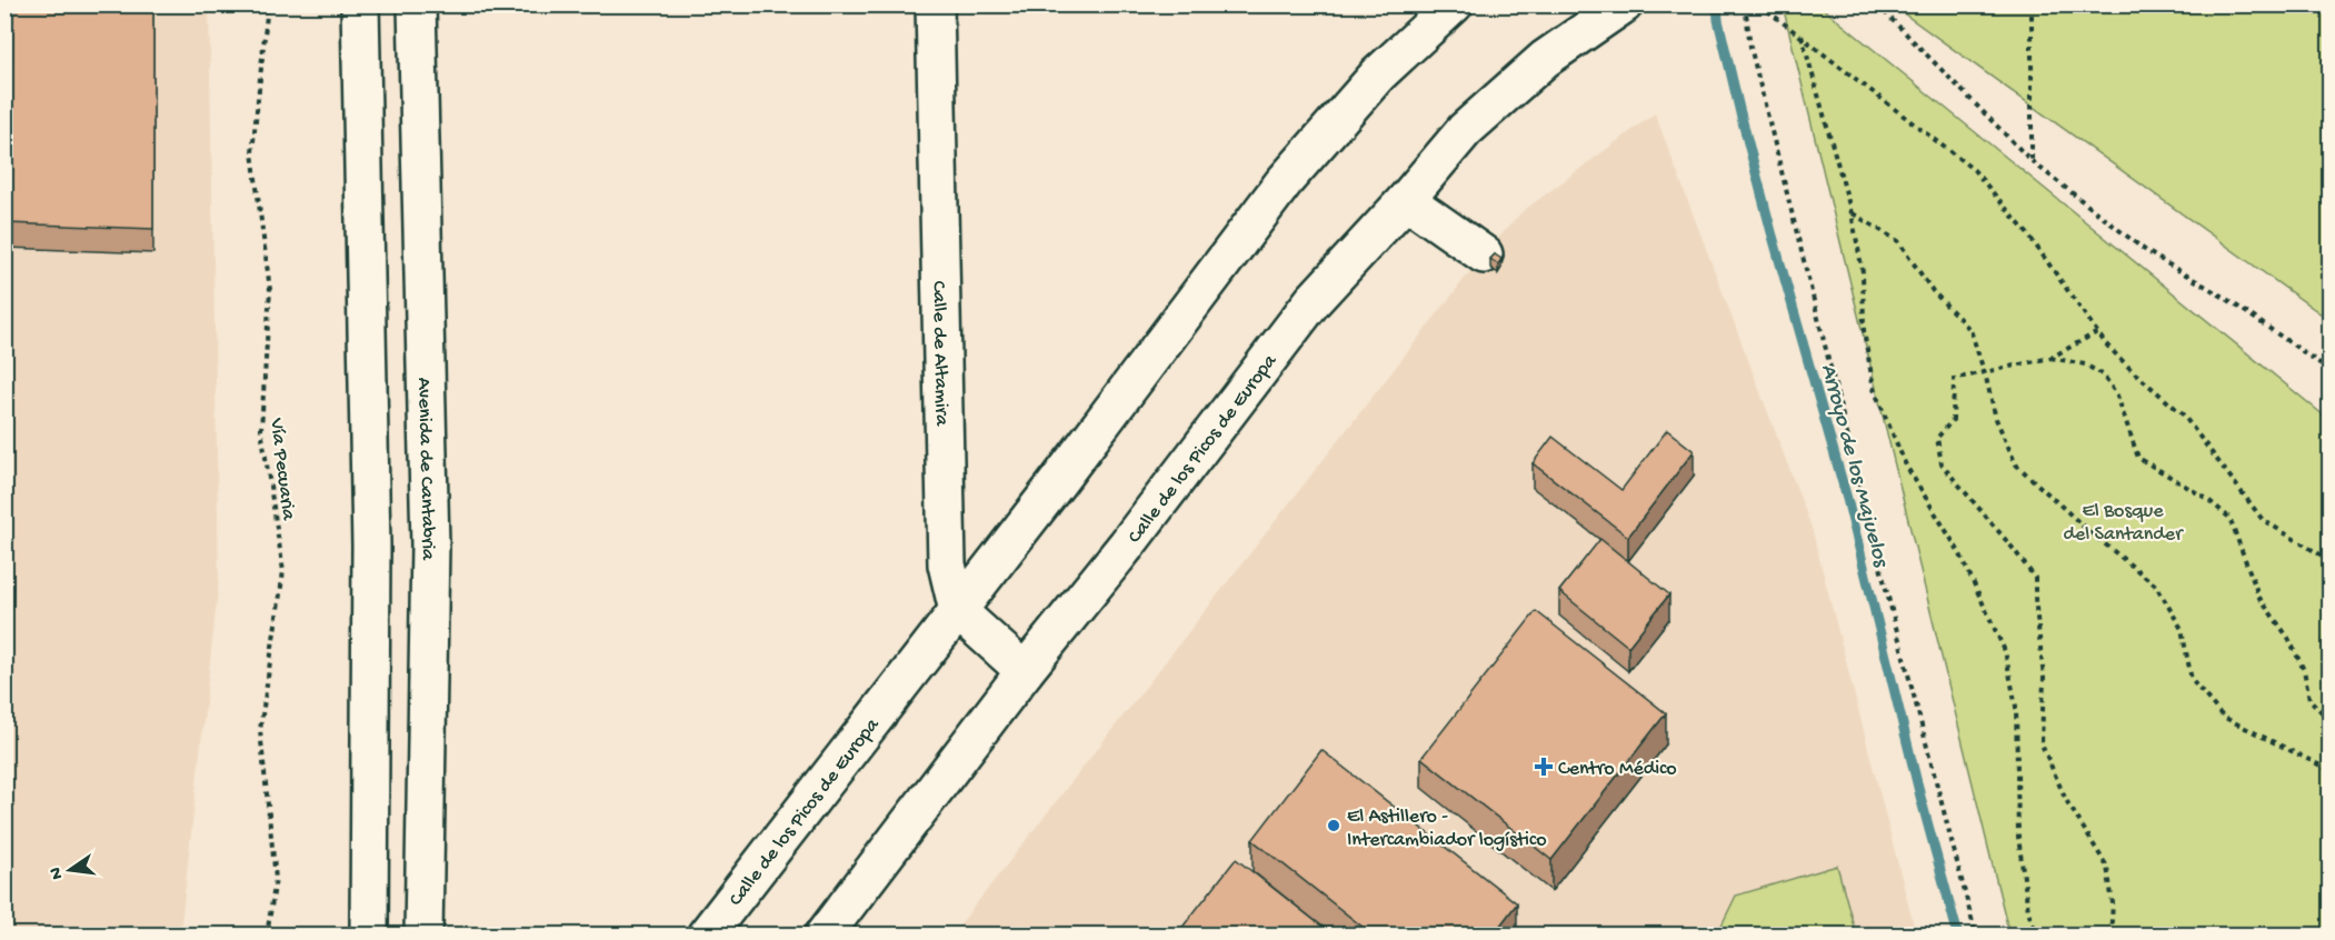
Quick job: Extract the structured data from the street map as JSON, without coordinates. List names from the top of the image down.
{
  "streets": {
    "street": ["Calle de Altamira", "Calle de los Picos de Europa", "Avenida de Cantabria"],
    "path": ["Vía Pecuaria"]
  },
  "crossings": [
    ["Calle de Altamira", "Calle de los Picos de Europa"]
  ],
  "water": ["Arroyo de los Majuelos"],
  "parks": ["El Bosque del Santander"],
  "places": {
    "health": ["Centro Médico"],
    "other": ["El Astillero - Intercambiador logístico"]
  },
  "north": "left"
}
